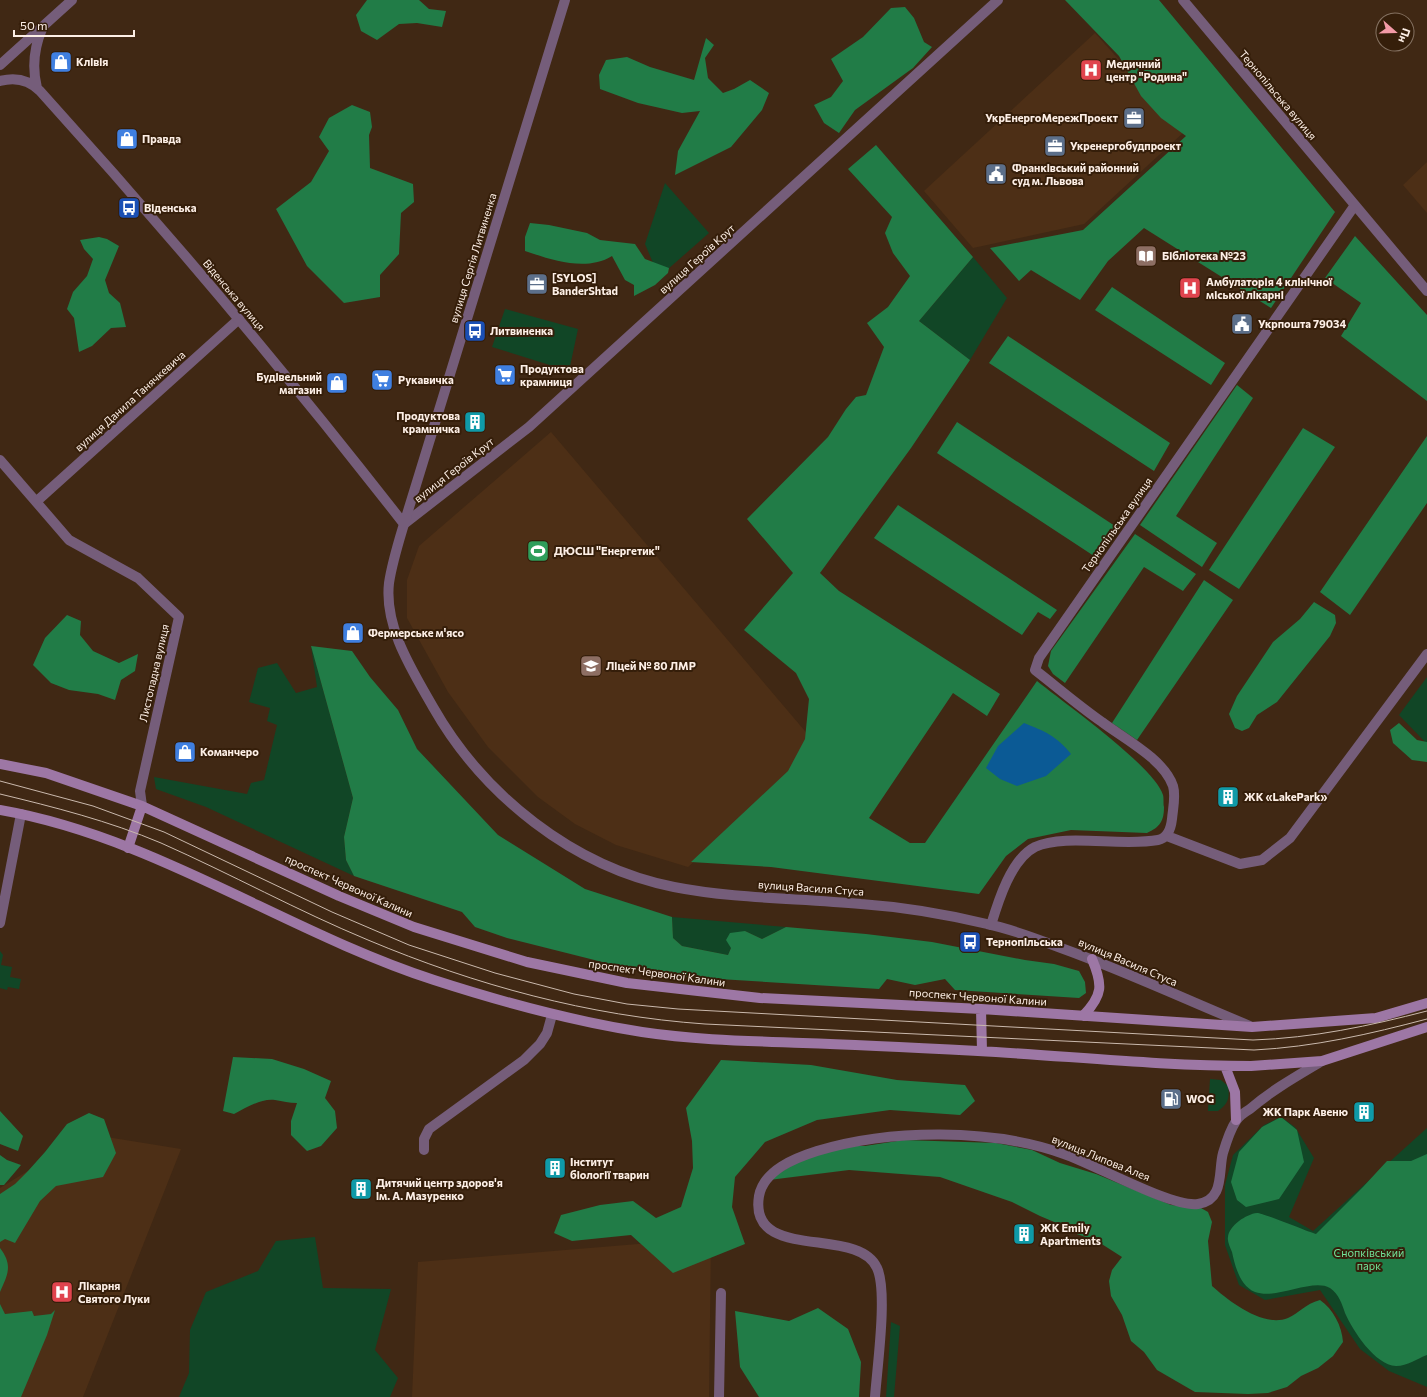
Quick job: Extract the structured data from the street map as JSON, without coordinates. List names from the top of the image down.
{
  "streets": {
    "main road": ["проспект Червоної Калини", "вулиця Василя Стуса"],
    "street": [
      "Тернопільська вулиця",
      "вулиця Сергія Литвиненка",
      "вулиця Героїв Крут",
      "Віденська вулиця",
      "вулиця Данила Танячкевича",
      "Листопадна вулиця",
      "вулиця Липова Алея"
    ]
  },
  "crossings": [
    ["вулиця Сергія Литвиненка", "вулиця Героїв Крут"],
    ["вулиця Сергія Литвиненка", "Віденська вулиця"],
    ["вулиця Сергія Литвиненка", "вулиця Василя Стуса"],
    ["вулиця Героїв Крут", "Віденська вулиця"],
    ["вулиця Героїв Крут", "вулиця Василя Стуса"],
    ["Віденська вулиця", "вулиця Данила Танячкевича"],
    ["Віденська вулиця", "вулиця Василя Стуса"],
    ["вулиця Данила Танячкевича", "Листопадна вулиця"],
    ["Листопадна вулиця", "проспект Червоної Калини"],
    ["проспект Червоної Калини", "вулиця Василя Стуса"]
  ],
  "parks": ["Снопківський парк"],
  "places": {
    "shop": [
      "Клівія",
      "Правда",
      "Будівельний магазин",
      "Фермерське м'ясо",
      "Команчеро"
    ],
    "hospital": ["Медичний центр \"Родина\"", "Амбулаторія 4 клінічної міської лікарні", "Лікарня Святого Луки"],
    "office": ["УкрЕнергоМережПроект", "Укренергобудпроект", "[SYLOS] BanderShtad"],
    "public building": ["Франківський районний суд м. Львова", "Укрпошта 79034"],
    "bus stop": ["Віденська", "Литвиненка", "Тернопільська"],
    "library": ["Бібліотека №23"],
    "supermarket": ["Продуктова крамниця", "Рукавичка"],
    "building": [
      "Продуктова крамничка",
      "ЖК «LakePark»",
      "ЖК Парк Авеню",
      "Інститут біології тварин",
      "Дитячий центр здоров'я ім. А. Мазуренко",
      "ЖК Emily Apartments"
    ],
    "sports": ["ДЮСШ \"Енергетик\""],
    "school or university": ["Ліцей № 80 ЛМР"],
    "fuel station": ["WOG"]
  },
  "scale_bar": "50 m",
  "north": "right"
}
